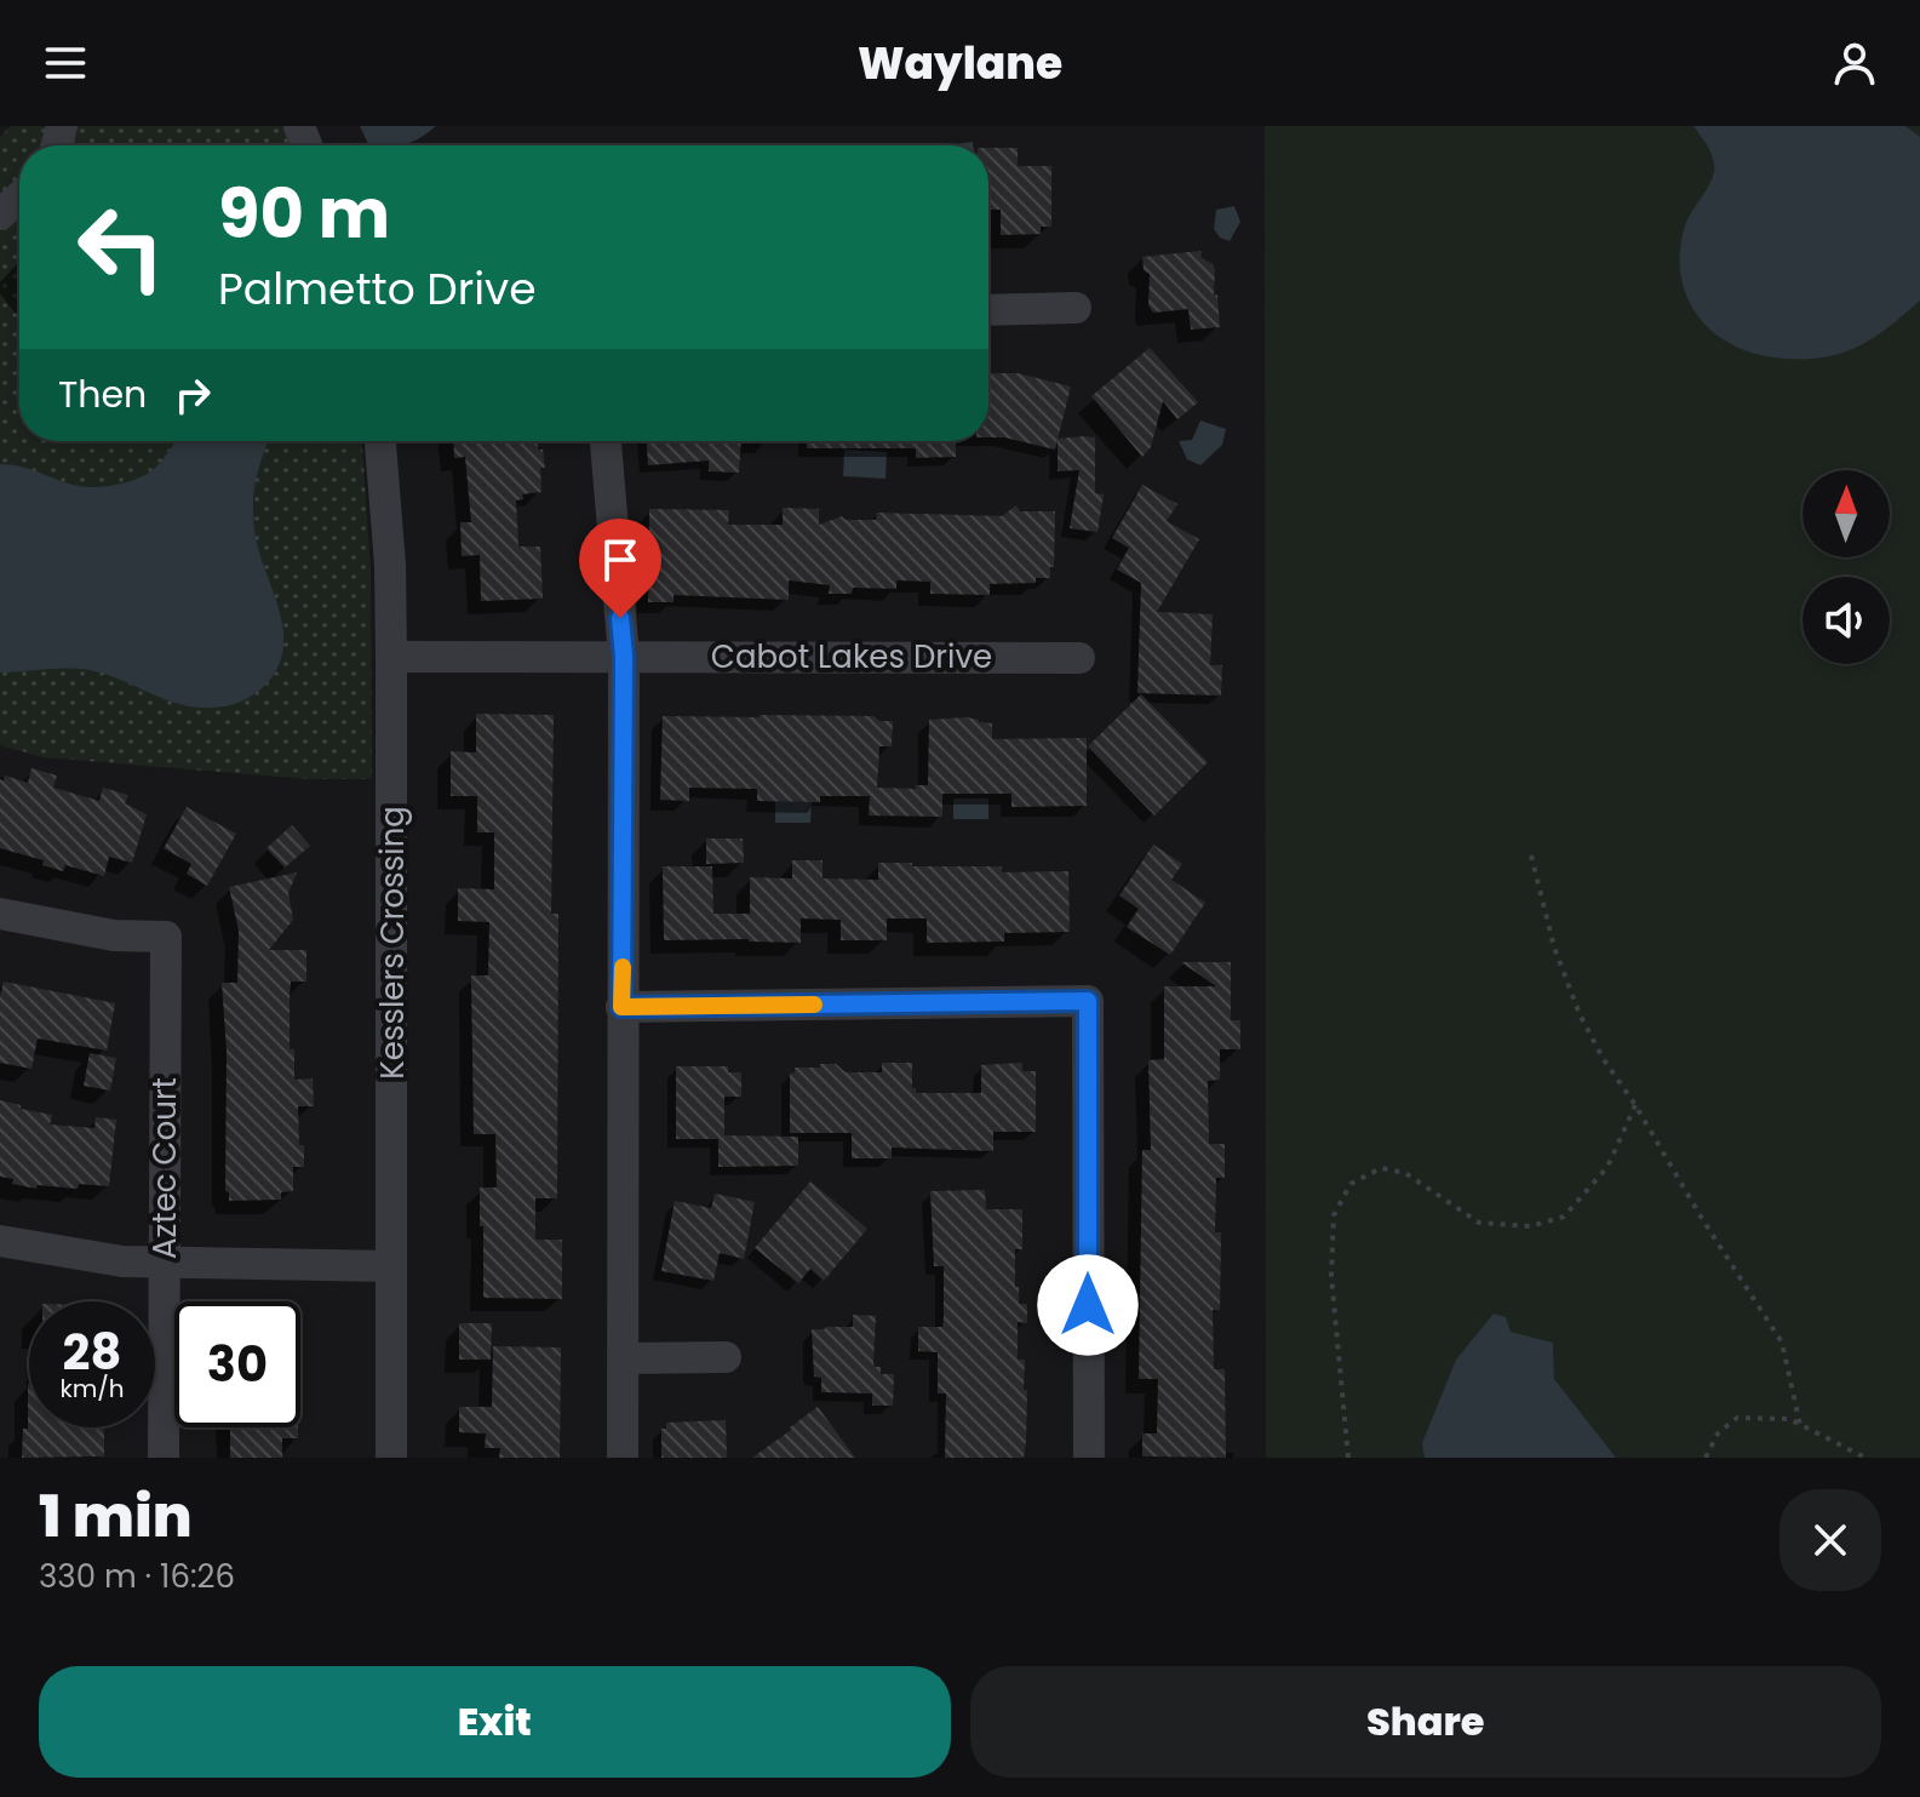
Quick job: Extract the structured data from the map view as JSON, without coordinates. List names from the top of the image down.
{
  "streets": {
    "street": ["Cabot Lakes Drive", "Kesslers Crossing", "Aztec Court"]
  },
  "crossings": [
    ["Cabot Lakes Drive", "Kesslers Crossing"]
  ],
  "north": "top",
  "page": {
    "header": "Waylane",
    "turn": ["90 m", "Palmetto Drive"],
    "then": "Then",
    "speed": "28 km/h",
    "limit": "30",
    "heading": ["1 min", "330 m · 16:26"],
    "buttons": ["Exit", "Share"]
  }
}
